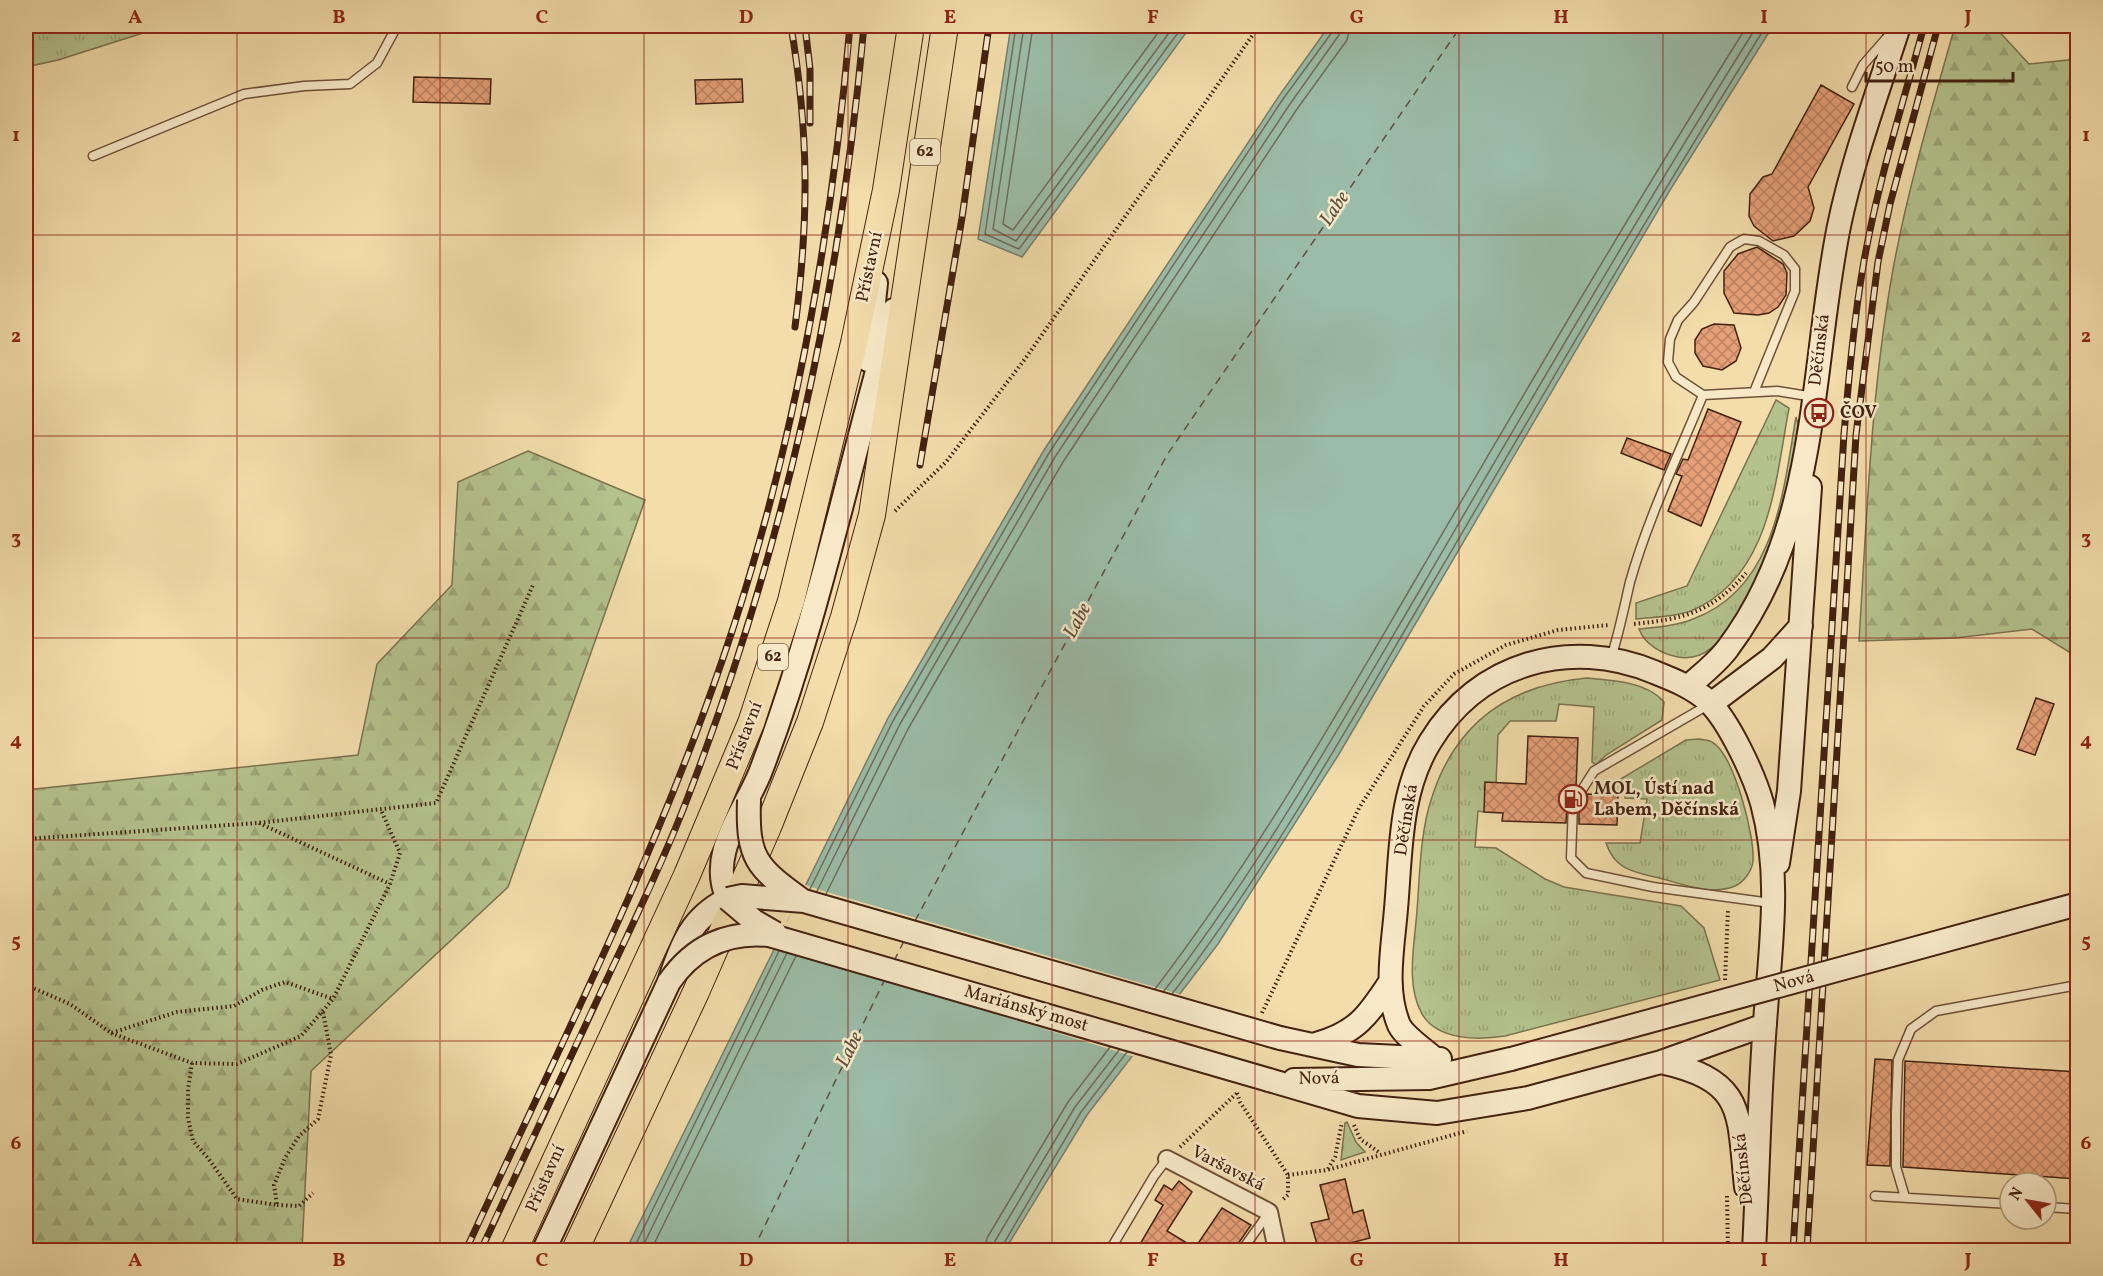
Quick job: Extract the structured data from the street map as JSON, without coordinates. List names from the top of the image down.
{
  "streets": {
    "main road": ["62", "Přístavní"],
    "street": [
      "Děčínská",
      "Nová",
      "Mariánský most",
      "Varšavská"
    ]
  },
  "crossings": [
    ["Přístavní", "Mariánský most"],
    ["Děčínská", "Nová"],
    ["Děčínská", "Mariánský most"],
    ["Nová", "Mariánský most"]
  ],
  "water": ["Labe"],
  "places": {
    "bus stop": ["ČOV"],
    "fuel station": ["MOL, Ústí nad Labem, Děčínská"]
  },
  "scale_bar": "50 m",
  "north": "top left",
  "grid": {
    "columns": [
      "A",
      "B",
      "C",
      "D",
      "E",
      "F",
      "G",
      "H",
      "I",
      "J"
    ],
    "rows": [
      "1",
      "2",
      "3",
      "4",
      "5",
      "6"
    ]
  }
}
